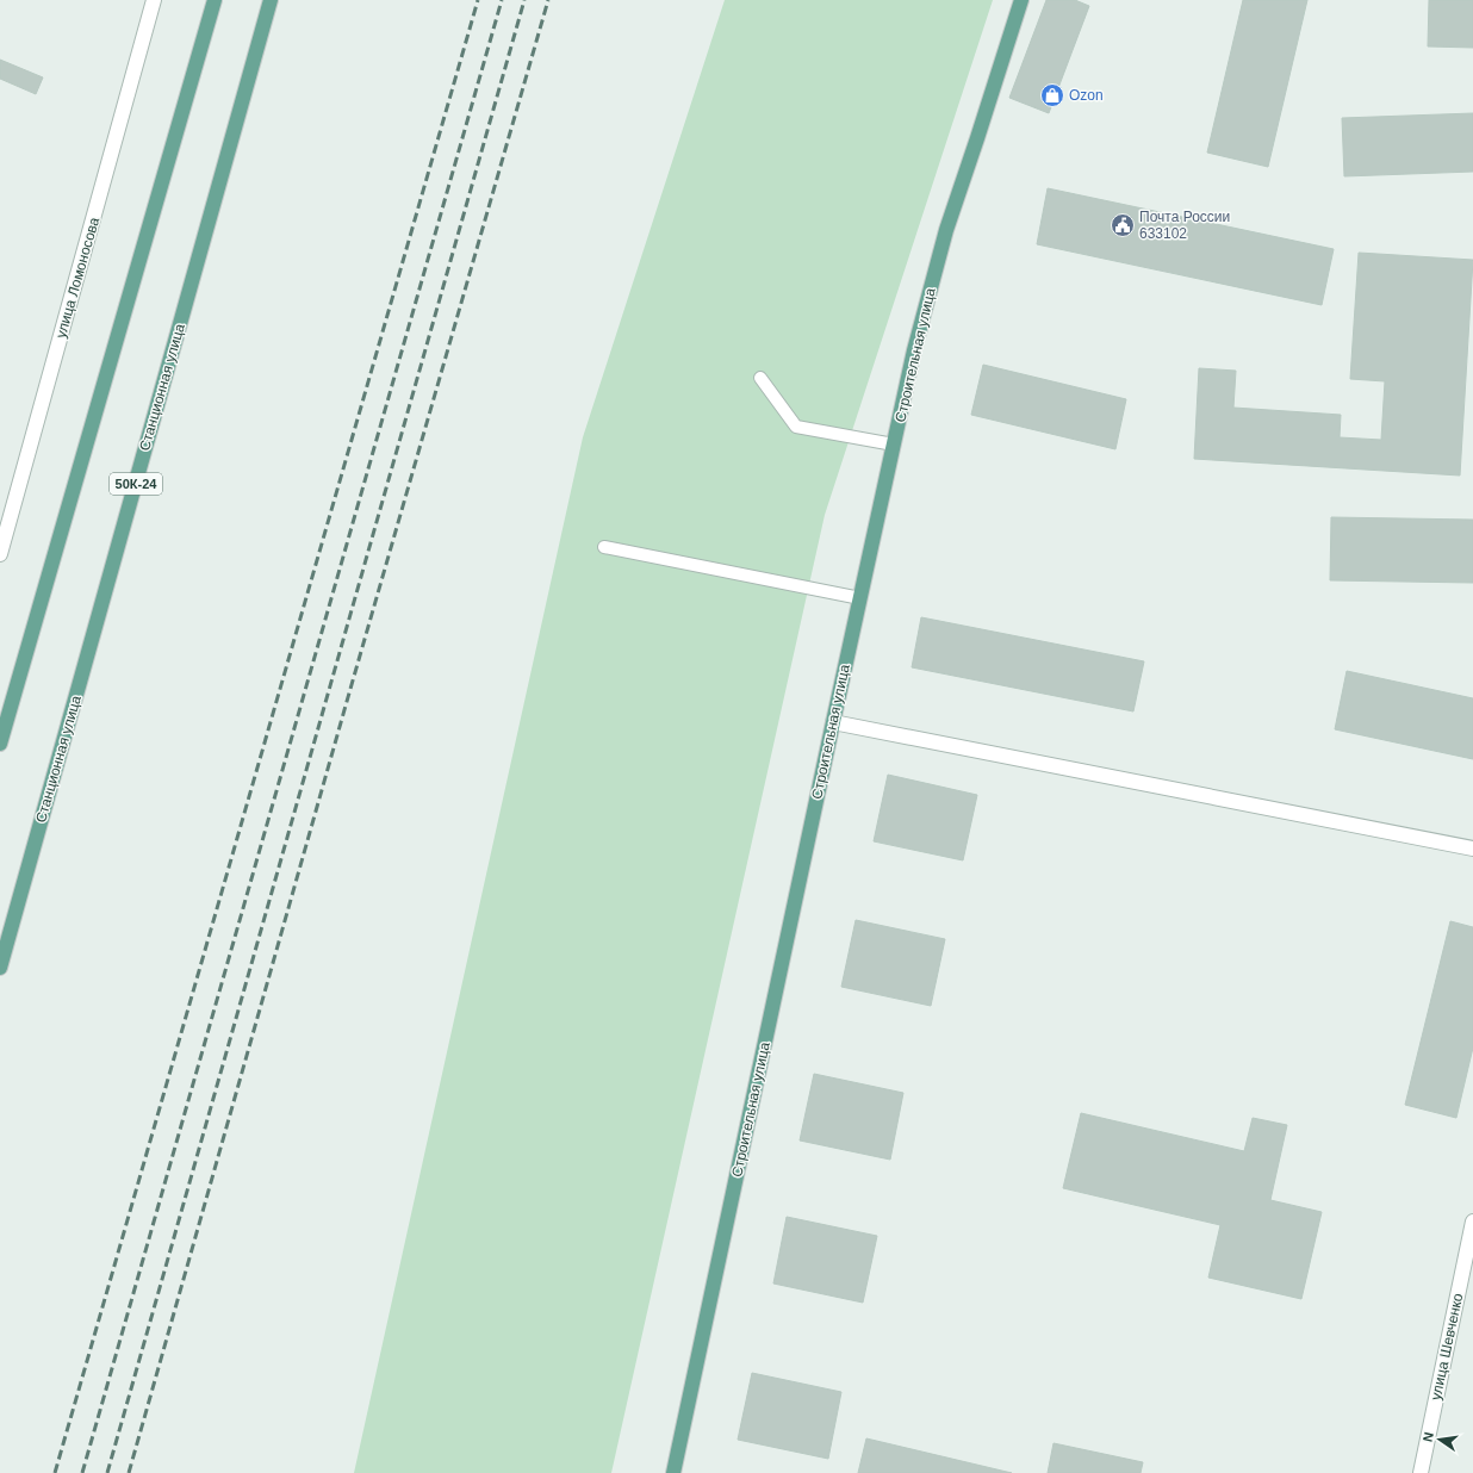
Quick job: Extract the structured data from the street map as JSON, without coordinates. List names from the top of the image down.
{
  "streets": {
    "main road": ["Строительная улица", "Станционная улица", "50К-24"],
    "street": ["улица Ломоносова", "улица Шевченко"]
  },
  "places": {
    "shop": ["Ozon"],
    "public building": ["Почта России 633102"]
  },
  "north": "left"
}
